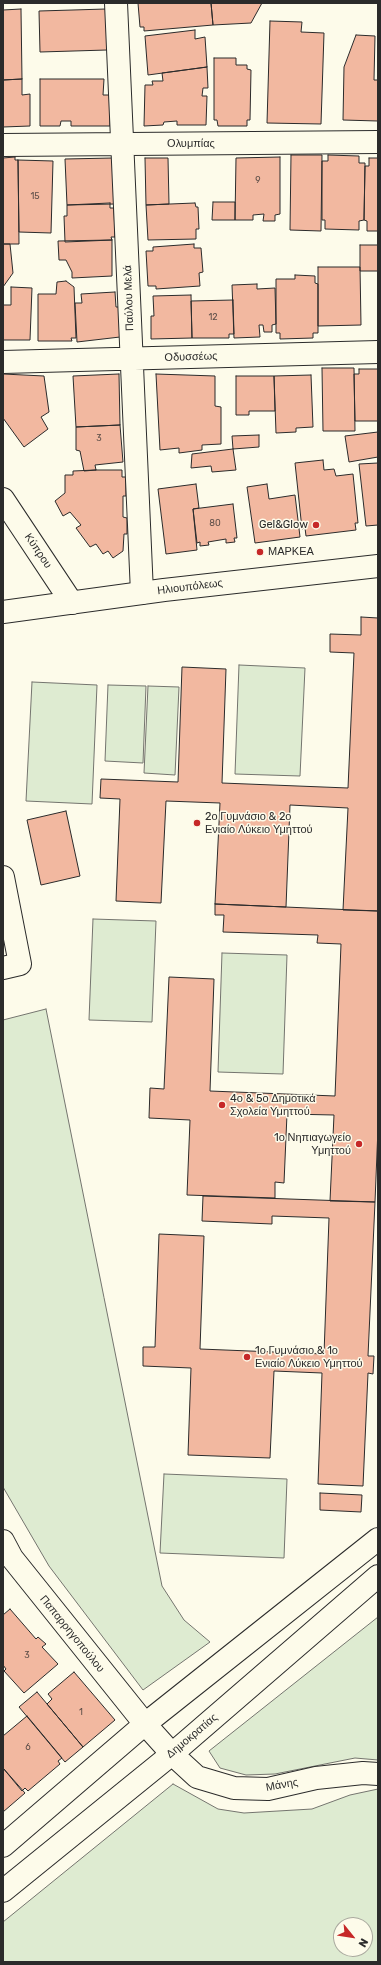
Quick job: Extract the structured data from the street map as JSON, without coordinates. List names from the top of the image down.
{
  "streets": {
    "street": [
      "Ολυμπίας",
      "Παύλου Μελά",
      "Οδυσσέως",
      "Κύπρου",
      "Ηλιουπόλεως",
      "Παπαρρηγοπούλου",
      "Δημοκρατίας",
      "Μάνης"
    ]
  },
  "crossings": [
    ["Ολυμπίας", "Παύλου Μελά"],
    ["Παύλου Μελά", "Οδυσσέως"],
    ["Παύλου Μελά", "Ηλιουπόλεως"],
    ["Κύπρου", "Ηλιουπόλεως"],
    ["Παπαρρηγοπούλου", "Δημοκρατίας"],
    ["Παπαρρηγοπούλου", "Μάνης"],
    ["Δημοκρατίας", "Μάνης"]
  ],
  "places": [
    "Gel&Glow",
    "ΜΑΡΚΕΑ",
    "2ο Γυμνάσιο & 2ο Ενιαίο Λύκειο Υμηττού",
    "4ο & 5ο Δημοτικά Σχολεία Υμηττού",
    "1ο Νηπιαγωγείο Υμηττού",
    "1ο Γυμνάσιο & 1ο Ενιαίο Λύκειο Υμηττού"
  ],
  "house_numbers": [
    "9",
    "15",
    "12",
    "3",
    "80",
    "3",
    "1",
    "6"
  ],
  "north": "bottom right"
}
